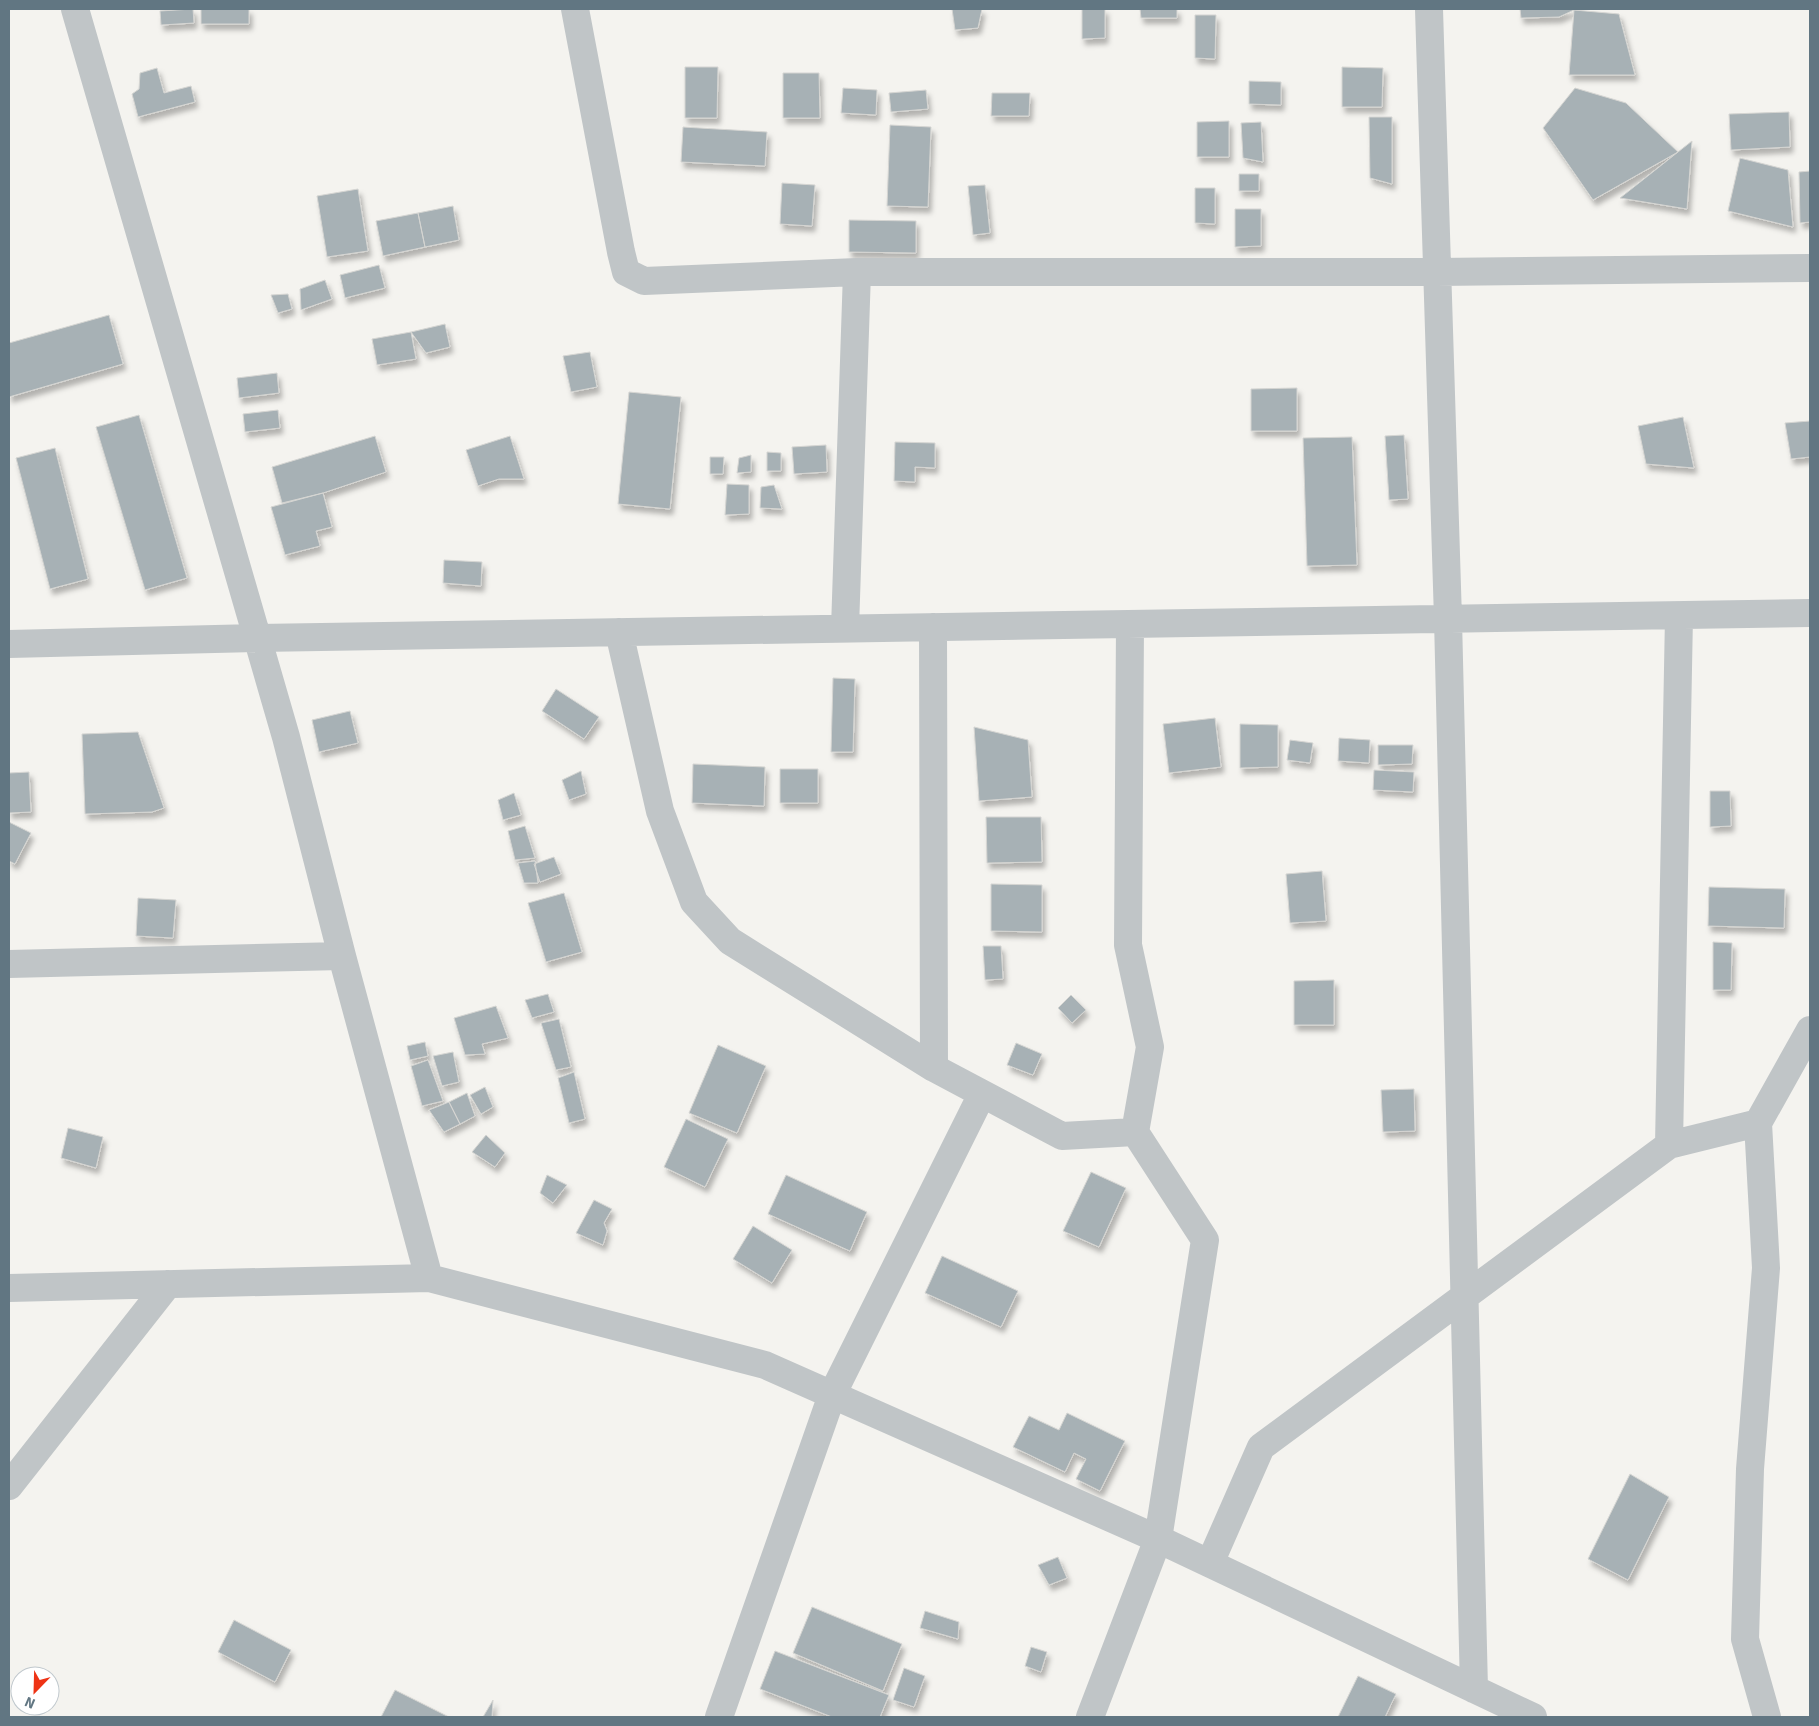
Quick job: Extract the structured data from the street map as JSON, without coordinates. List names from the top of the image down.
{
  "north": "bottom left"
}
